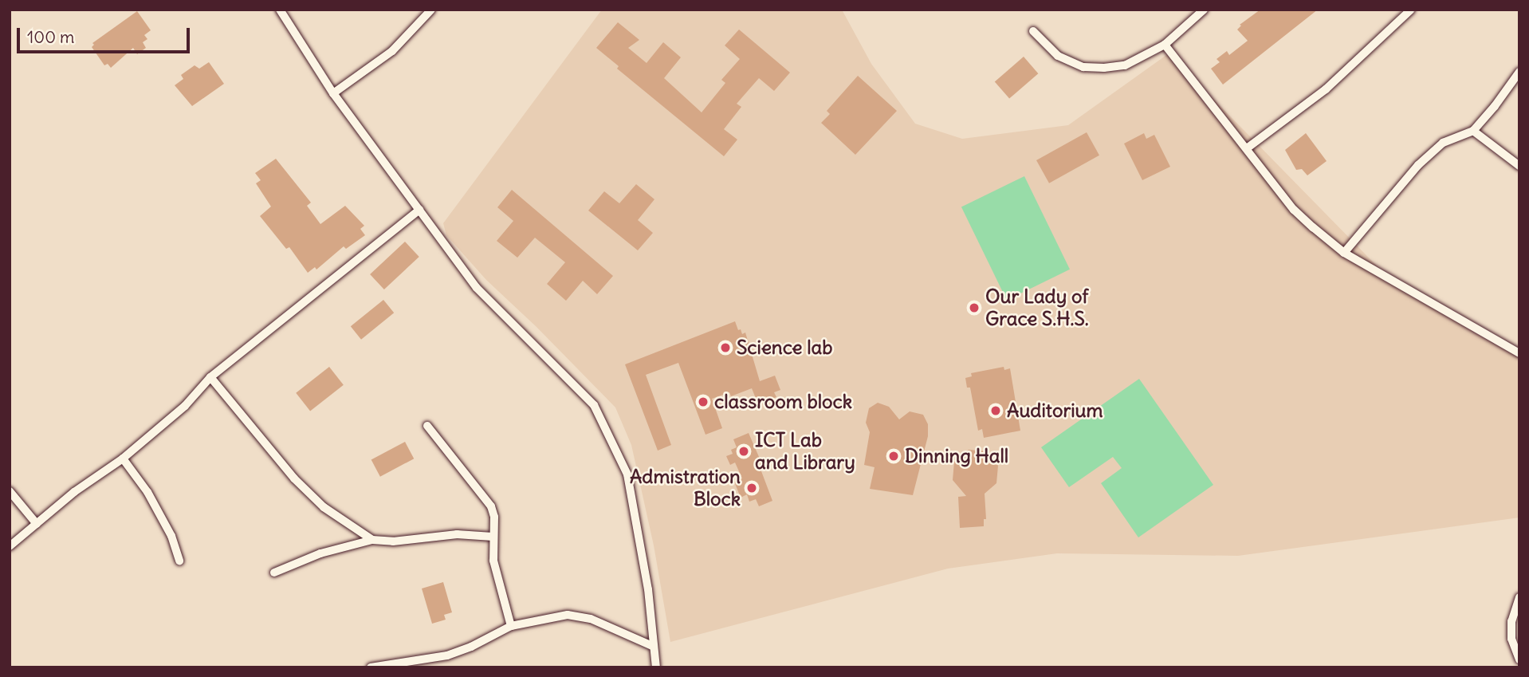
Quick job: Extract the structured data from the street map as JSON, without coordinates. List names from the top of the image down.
{
  "places": [
    "Our Lady of Grace S.H.S.",
    "Science lab",
    "classroom block",
    "Auditorium",
    "ICT Lab and Library",
    "Dinning Hall",
    "Admistration Block"
  ],
  "scale_bar": "100 m"
}
